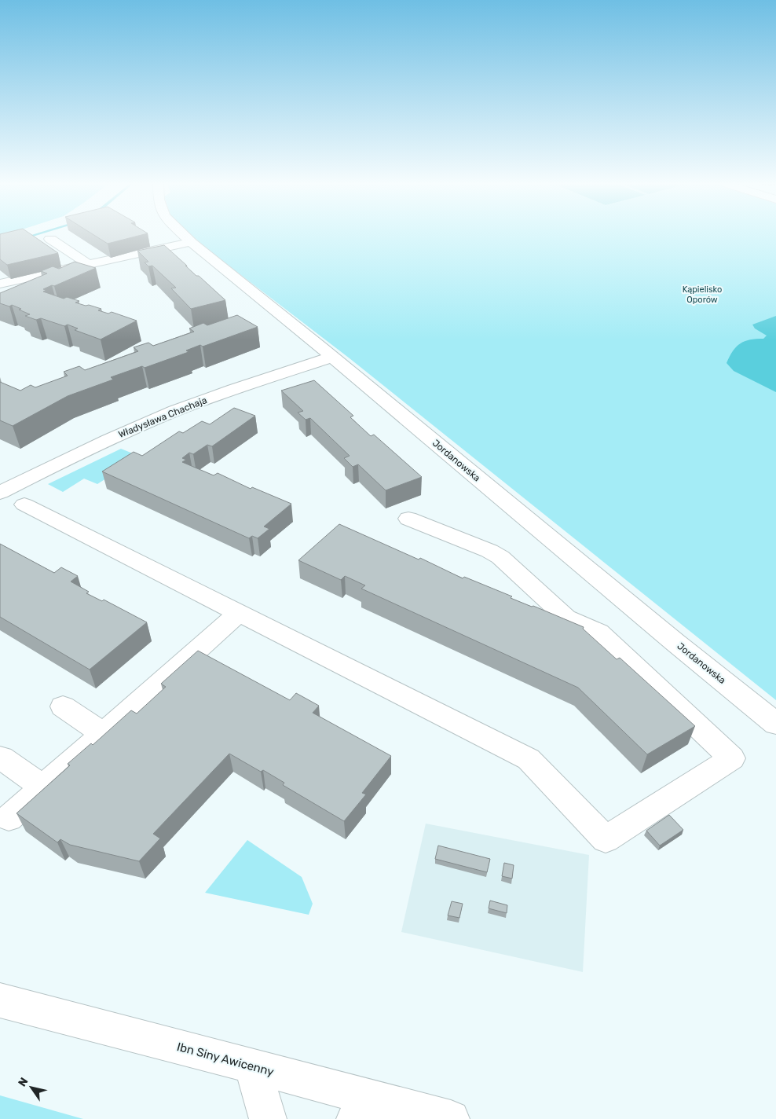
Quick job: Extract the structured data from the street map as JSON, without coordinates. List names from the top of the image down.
{
  "streets": {
    "street": ["Władysława Chachaja", "Jordanowska", "Ibn Siny Awicenny"]
  },
  "crossings": [
    ["Władysława Chachaja", "Jordanowska"]
  ],
  "parks": ["Kąpielisko Oporów"],
  "north": "top left"
}
